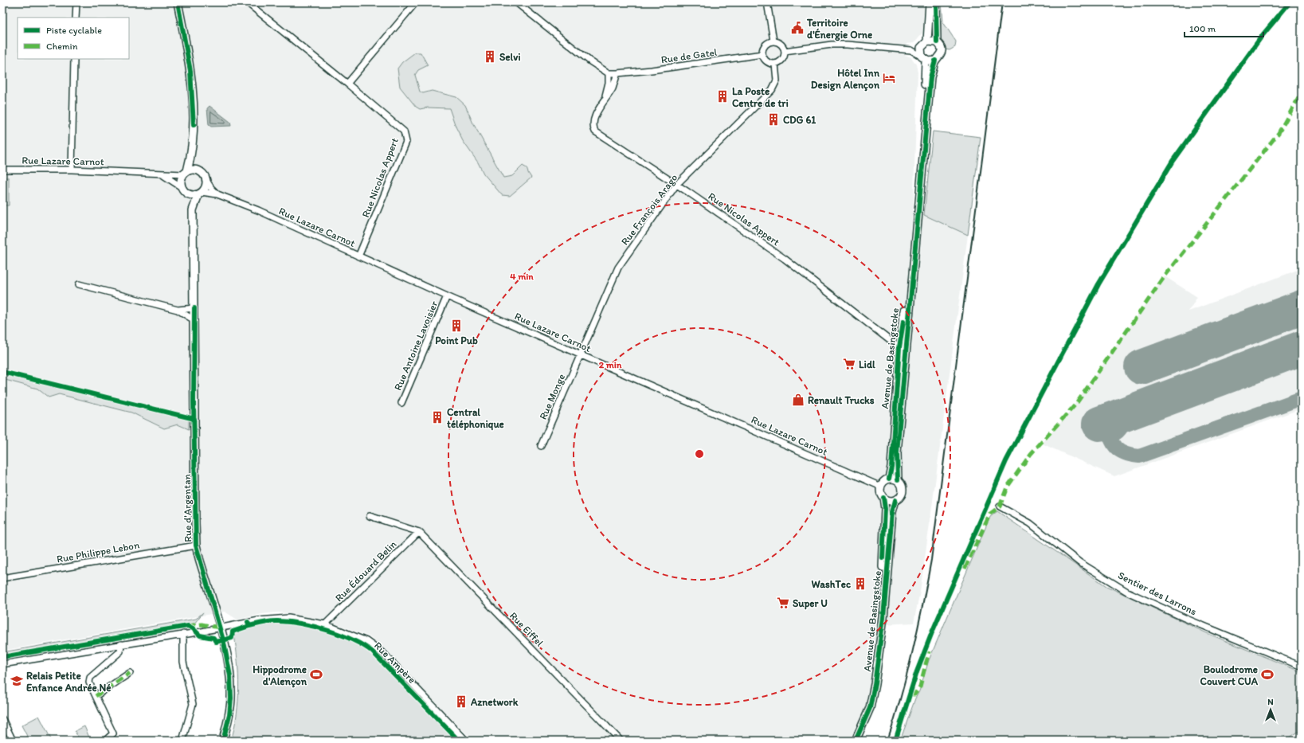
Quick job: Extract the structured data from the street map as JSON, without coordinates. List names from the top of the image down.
{
  "streets": {
    "main road": ["Avenue de Basingstoke", "Rue d'Argentan"],
    "street": [
      "Rue de Gatel",
      "Rue Lazare Carnot",
      "Rue Nicolas Appert",
      "Rue François Arago",
      "Rue Antoine Lavoisier",
      "Rue Monge",
      "Rue Philippe Lebon",
      "Rue Édouard Belin",
      "Sentier des Larrons",
      "Rue Eiffel",
      "Rue Ampère"
    ]
  },
  "crossings": [
    ["Rue de Gatel", "Rue Nicolas Appert"],
    ["Rue de Gatel", "Rue François Arago"],
    ["Rue Lazare Carnot", "Rue Nicolas Appert"],
    ["Rue Lazare Carnot", "Rue François Arago"],
    ["Rue Lazare Carnot", "Rue Antoine Lavoisier"],
    ["Rue Lazare Carnot", "Avenue de Basingstoke"],
    ["Rue Lazare Carnot", "Rue Monge"],
    ["Rue Lazare Carnot", "Rue d'Argentan"],
    ["Rue Nicolas Appert", "Rue François Arago"],
    ["Rue Nicolas Appert", "Avenue de Basingstoke"],
    ["Rue François Arago", "Rue Monge"],
    ["Rue d'Argentan", "Rue Philippe Lebon"],
    ["Rue d'Argentan", "Rue Ampère"],
    ["Rue Édouard Belin", "Rue Eiffel"],
    ["Rue Édouard Belin", "Rue Ampère"]
  ],
  "places": {
    "public building": ["Territoire d'Énergie Orne"],
    "building": [
      "Selvi",
      "La Poste Centre de tri",
      "CDG 61",
      "Point Pub",
      "Central téléphonique",
      "WashTec",
      "Aznetwork"
    ],
    "hotel": ["Hôtel Inn Design Alençon"],
    "supermarket": ["Lidl", "Super U"],
    "shop": ["Renault Trucks"],
    "sports": ["Hippodrome d'Alençon", "Boulodrome Couvert CUA"],
    "school or university": ["Relais Petite Enfance Andrée Né"]
  },
  "legend": ["Piste cyclable", "Chemin"],
  "scale_bar": "100 m",
  "north": "top",
  "rings": ["4 min", "2 min"]
}
